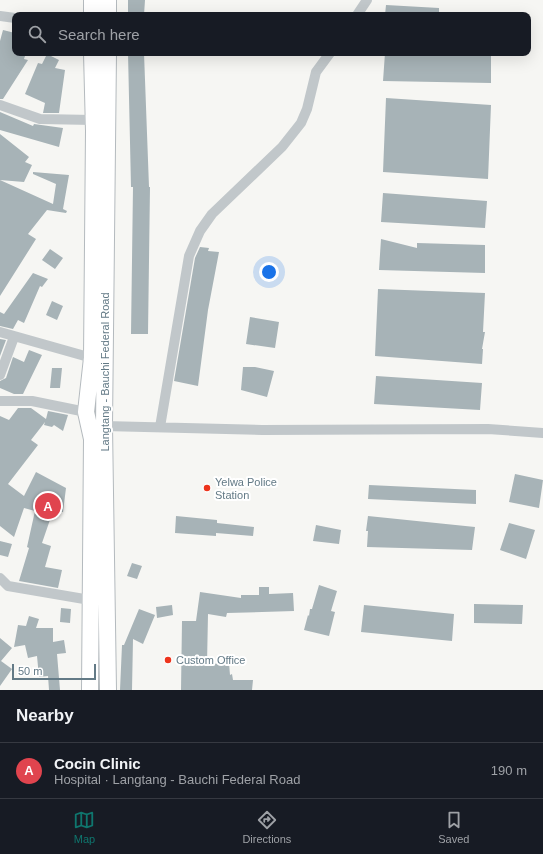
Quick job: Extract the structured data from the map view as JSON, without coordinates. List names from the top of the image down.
{
  "streets": {
    "main road": ["Langtang - Bauchi Federal Road"]
  },
  "places": ["Yelwa Police Station", "Custom Office"],
  "scale_bar": "50 m",
  "page": {
    "search": "Search here",
    "pins": "A",
    "scale": "50 m",
    "heading": "Nearby",
    "list": [
      {
        "mark": "A",
        "name": "Cocin Clinic",
        "note": "Hospital · Langtang - Bauchi Federal Road",
        "value": "190 m"
      }
    ],
    "nav": ["Map", "Directions", "Saved"]
  }
}
